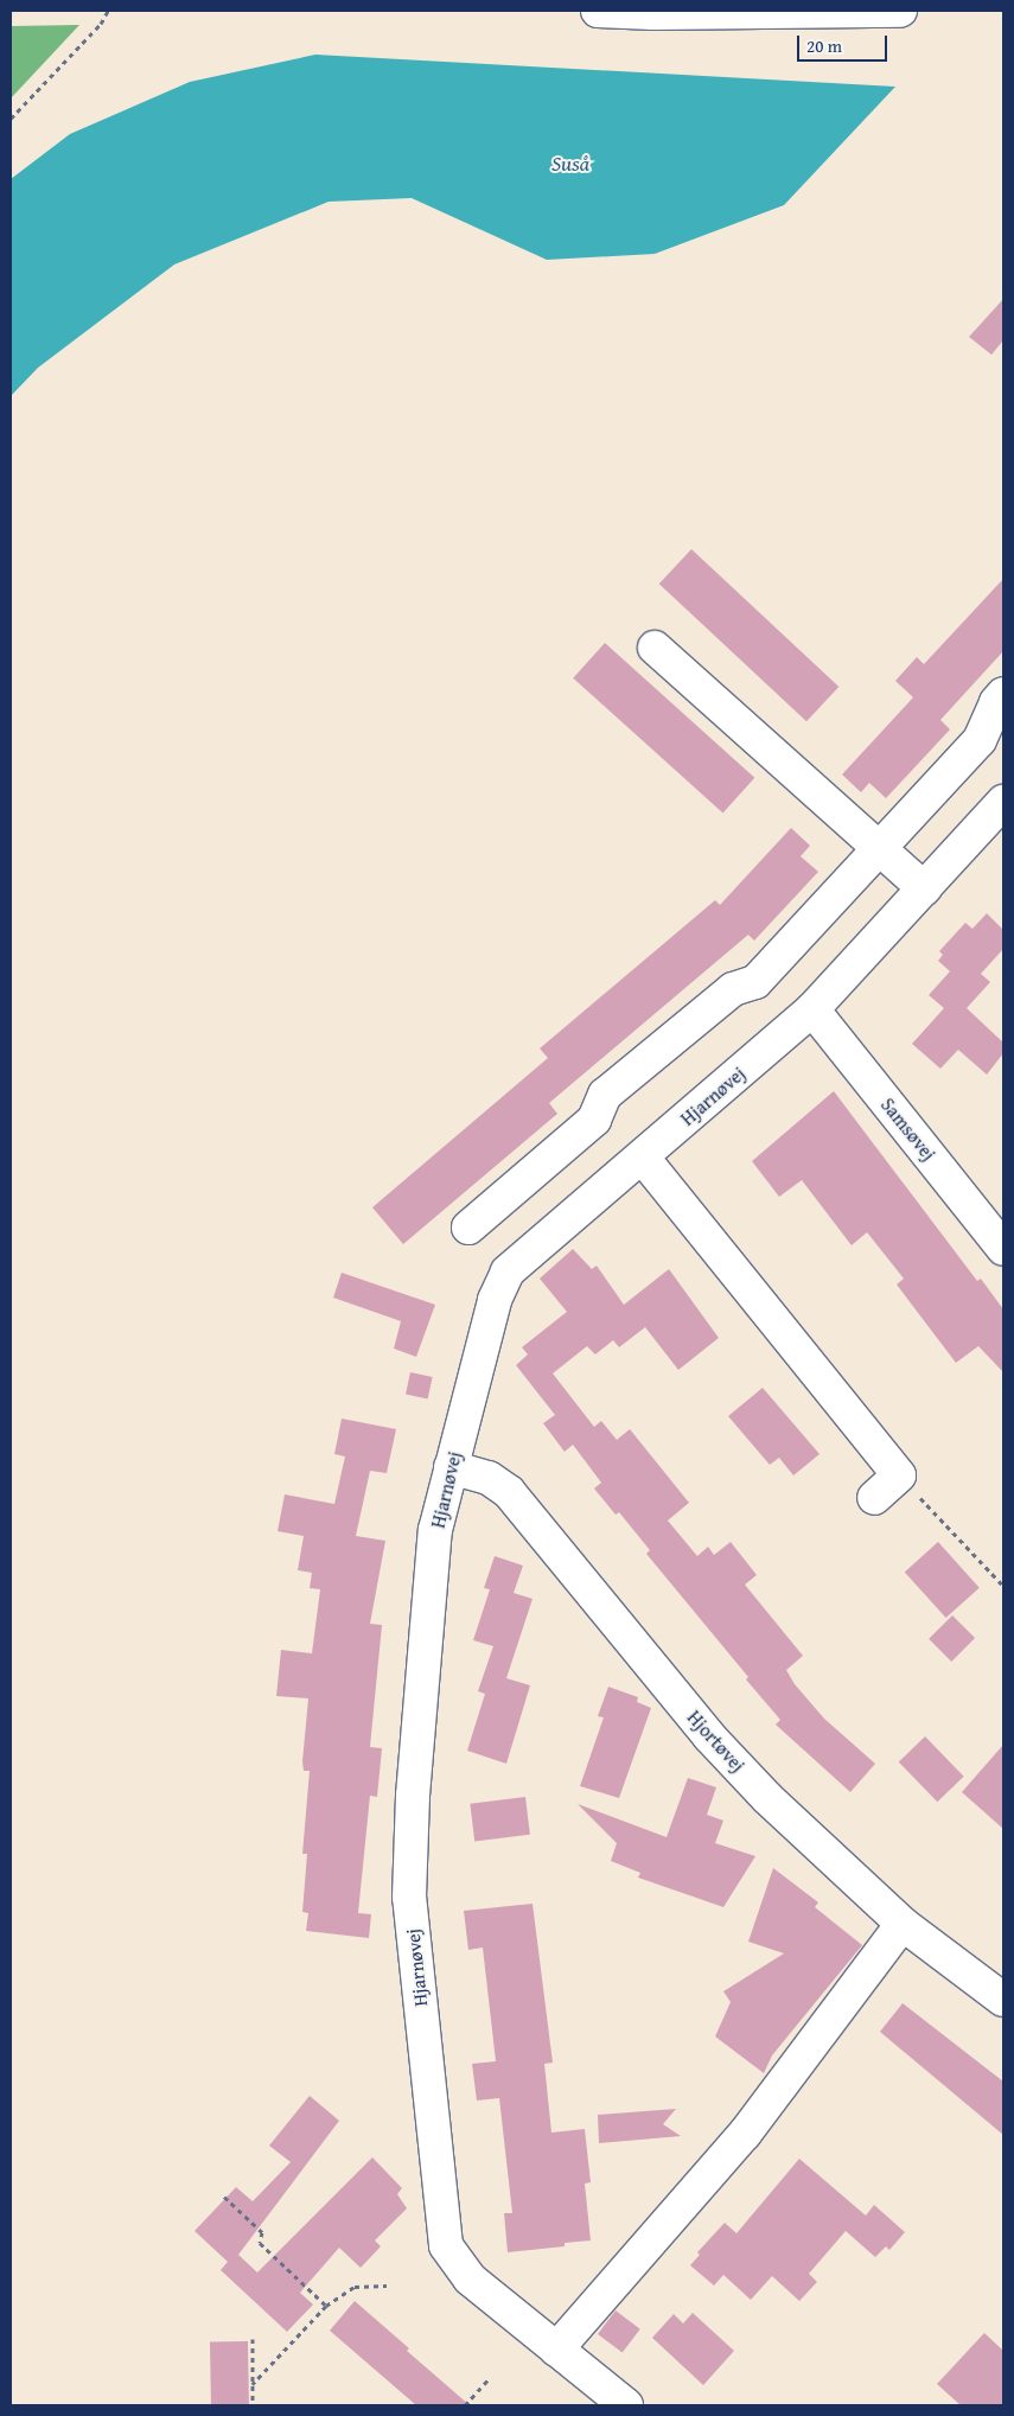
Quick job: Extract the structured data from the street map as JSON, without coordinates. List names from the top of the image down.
{
  "streets": {
    "street": ["Hjarnøvej", "Samsøvej", "Hjortøvej"]
  },
  "crossings": [
    ["Hjarnøvej", "Samsøvej"],
    ["Hjarnøvej", "Hjortøvej"]
  ],
  "water": ["Suså"],
  "scale_bar": "20 m"
}
